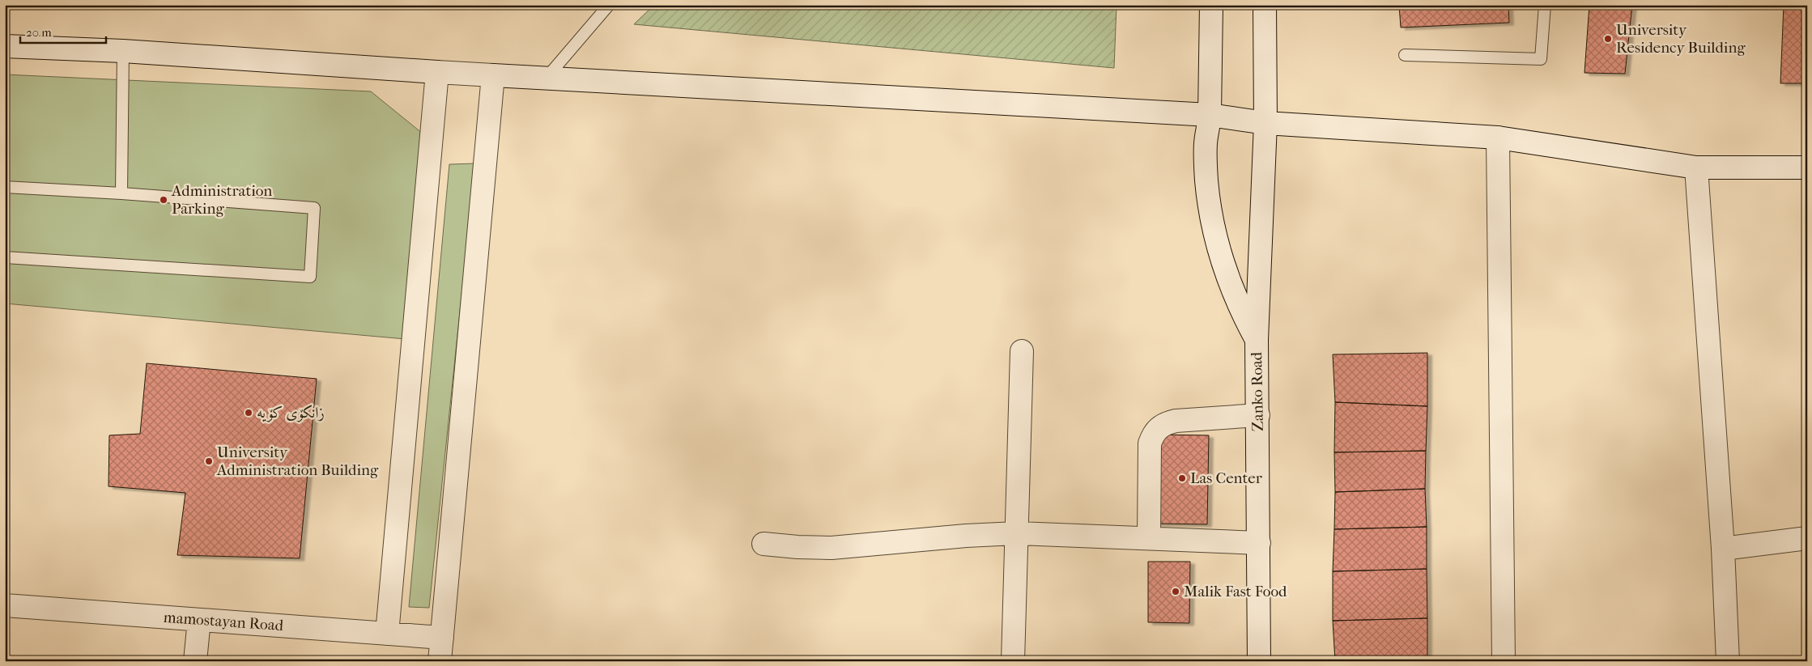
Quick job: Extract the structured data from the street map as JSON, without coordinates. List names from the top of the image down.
{
  "streets": {
    "street": ["Zanko Road", "mamostayan Road"]
  },
  "places": [
    "University Residency Building",
    "Administration Parking",
    "زانکۆی کۆیە",
    "University Administration Building",
    "Las Center",
    "Malik Fast Food"
  ],
  "scale_bar": "20 m"
}
